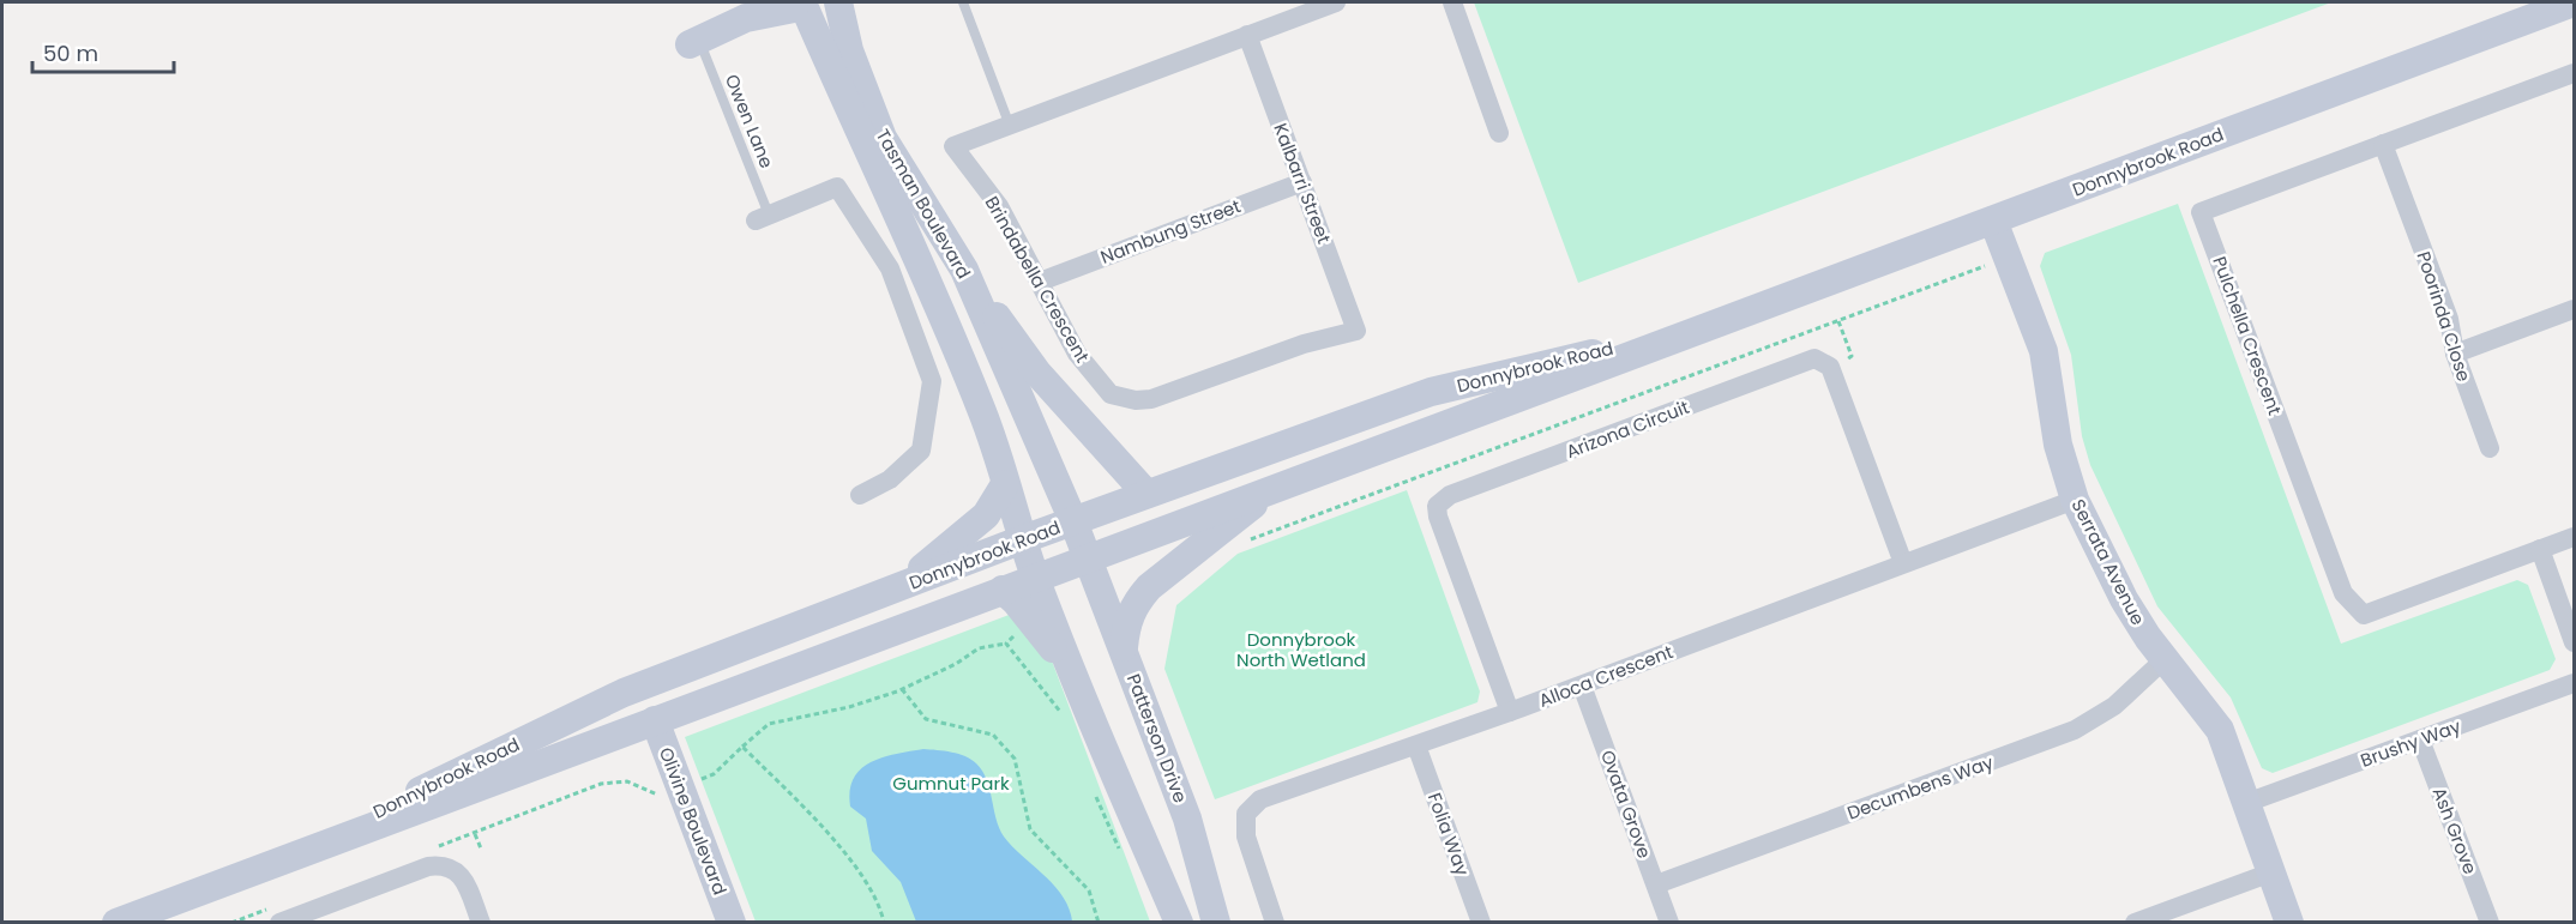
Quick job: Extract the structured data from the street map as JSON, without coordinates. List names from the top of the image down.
{
  "streets": {
    "main road": [
      "Donnybrook Road",
      "Tasman Boulevard",
      "Serrata Avenue",
      "Patterson Drive",
      "Olivine Boulevard"
    ],
    "street": [
      "Kalbarri Street",
      "Nambung Street",
      "Brindabella Crescent",
      "Poorinda Close",
      "Pulchella Crescent",
      "Arizona Circuit",
      "Alloca Crescent",
      "Brushy Way",
      "Decumbens Way",
      "Ovata Grove",
      "Ash Grove",
      "Folia Way"
    ],
    "lane": ["Owen Lane"]
  },
  "crossings": [
    ["Donnybrook Road", "Tasman Boulevard"],
    ["Donnybrook Road", "Serrata Avenue"],
    ["Donnybrook Road", "Patterson Drive"],
    ["Donnybrook Road", "Olivine Boulevard"],
    ["Kalbarri Street", "Nambung Street"],
    ["Kalbarri Street", "Brindabella Crescent"],
    ["Tasman Boulevard", "Patterson Drive"],
    ["Nambung Street", "Brindabella Crescent"],
    ["Poorinda Close", "Pulchella Crescent"],
    ["Arizona Circuit", "Alloca Crescent"],
    ["Serrata Avenue", "Alloca Crescent"],
    ["Serrata Avenue", "Brushy Way"],
    ["Serrata Avenue", "Decumbens Way"],
    ["Alloca Crescent", "Ovata Grove"],
    ["Alloca Crescent", "Folia Way"],
    ["Brushy Way", "Ash Grove"],
    ["Decumbens Way", "Ovata Grove"]
  ],
  "parks": ["Donnybrook North Wetland", "Gumnut Park"],
  "scale_bar": "50 m"
}
